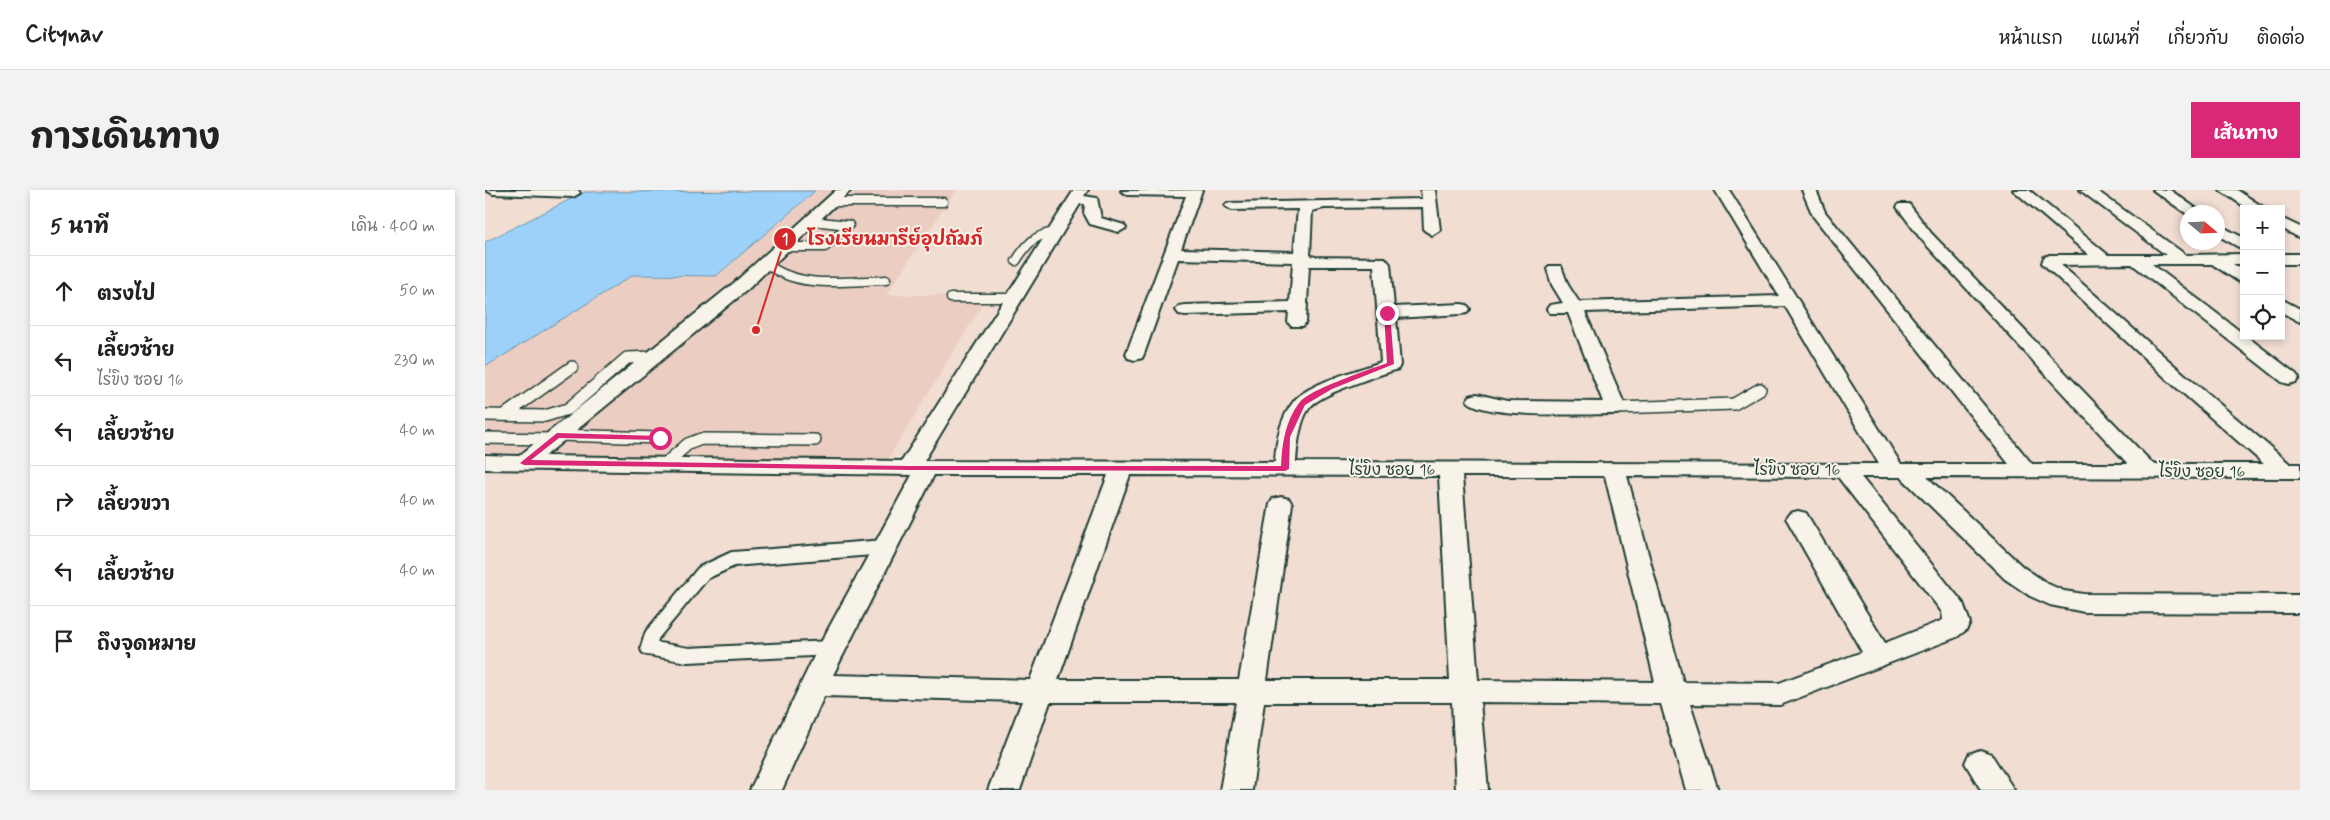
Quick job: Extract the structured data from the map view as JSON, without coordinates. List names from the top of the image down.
{
  "streets": {
    "street": ["ไร่ขิง ซอย 16"]
  },
  "places": ["โรงเรียนมารีย์อุปถัมภ์"],
  "north": "right",
  "page": {
    "header": "Citynav",
    "nav": [
      "หน้าแรก",
      "แผนที่",
      "เกี่ยวกับ",
      "ติดต่อ"
    ],
    "title": "การเดินทาง",
    "buttons": "เส้นทาง",
    "heading": ["5 นาที", "เดิน · 400 m"],
    "map_buttons": ["+", "−"],
    "list": [
      ["ตรงไป", "50 m"],
      ["เลี้ยวซ้าย", "ไร่ขิง ซอย 16", "230 m"],
      ["เลี้ยวซ้าย", "40 m"],
      ["เลี้ยวขวา", "40 m"],
      ["เลี้ยวซ้าย", "40 m"],
      "ถึงจุดหมาย"
    ]
  }
}
